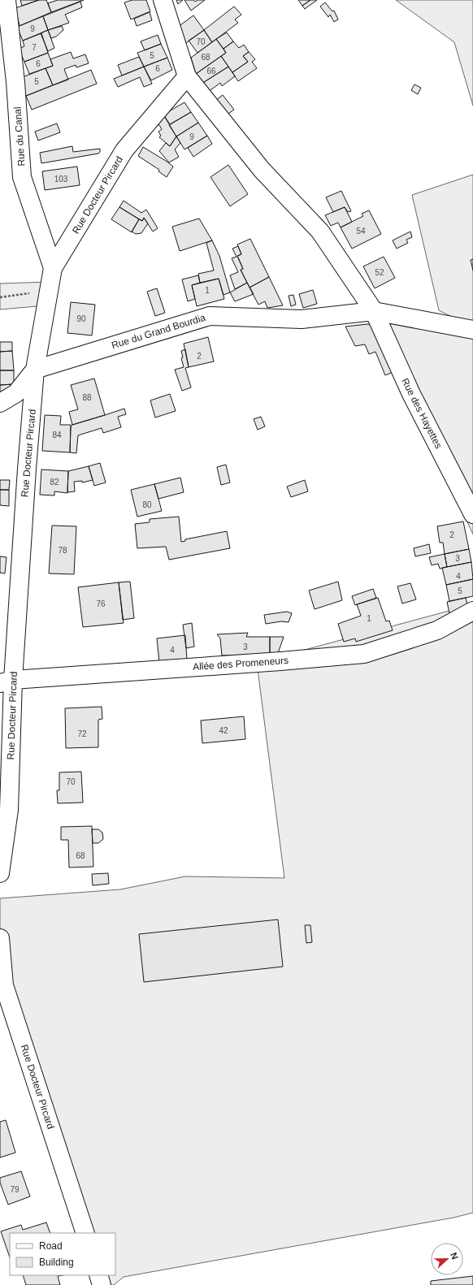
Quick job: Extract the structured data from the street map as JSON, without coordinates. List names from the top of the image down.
{
  "streets": {
    "street": [
      "Rue du Canal",
      "Rue Docteur Pircard",
      "Rue du Grand Bourdia",
      "Rue des Hayettes",
      "Allée des Promeneurs"
    ]
  },
  "crossings": [
    ["Rue du Canal", "Rue Docteur Pircard"],
    ["Rue Docteur Pircard", "Rue du Grand Bourdia"],
    ["Rue Docteur Pircard", "Rue des Hayettes"],
    ["Rue Docteur Pircard", "Allée des Promeneurs"],
    ["Rue du Grand Bourdia", "Rue des Hayettes"]
  ],
  "house_numbers": [
    "9",
    "70",
    "7",
    "5",
    "68",
    "6",
    "6",
    "66",
    "5",
    "9",
    "103",
    "54",
    "52",
    "1",
    "90",
    "2",
    "88",
    "84",
    "82",
    "80",
    "2",
    "78",
    "3",
    "4",
    "5",
    "76",
    "1",
    "3",
    "4",
    "42",
    "72",
    "70",
    "68",
    "79"
  ],
  "legend": ["Road", "Building"],
  "north": "right"
}
